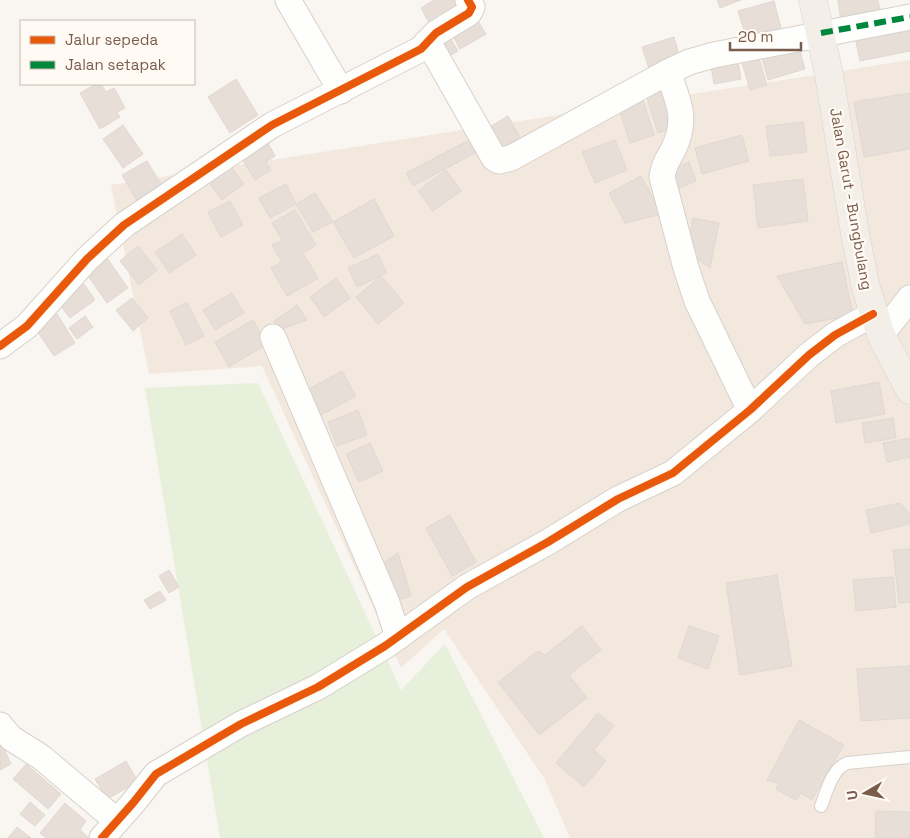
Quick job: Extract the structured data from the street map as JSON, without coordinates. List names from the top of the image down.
{
  "streets": {
    "main road": ["Jalan Garut - Bungbulang"]
  },
  "legend": ["Jalur sepeda", "Jalan setapak"],
  "scale_bar": "20 m",
  "north": "left"
}
